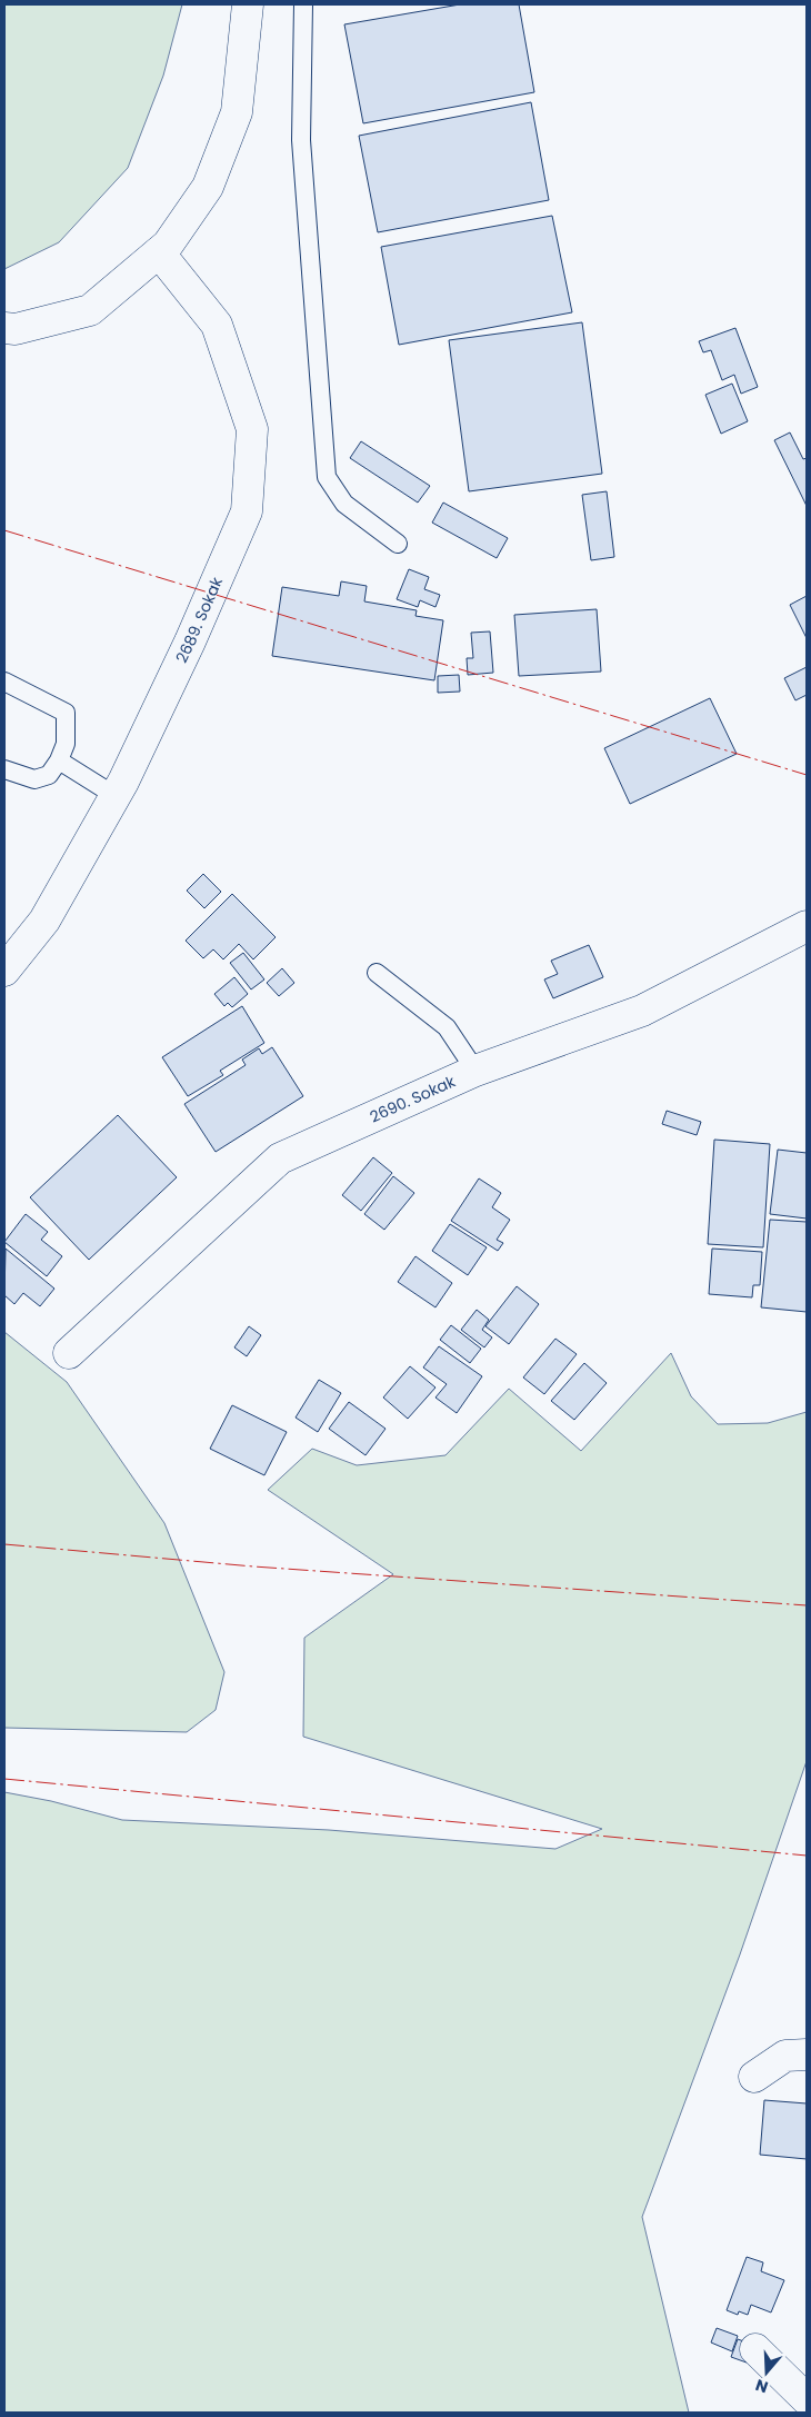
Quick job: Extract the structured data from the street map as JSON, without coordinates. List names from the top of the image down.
{
  "streets": {
    "main road": ["2689. Sokak", "2690. Sokak"]
  },
  "north": "bottom"
}
